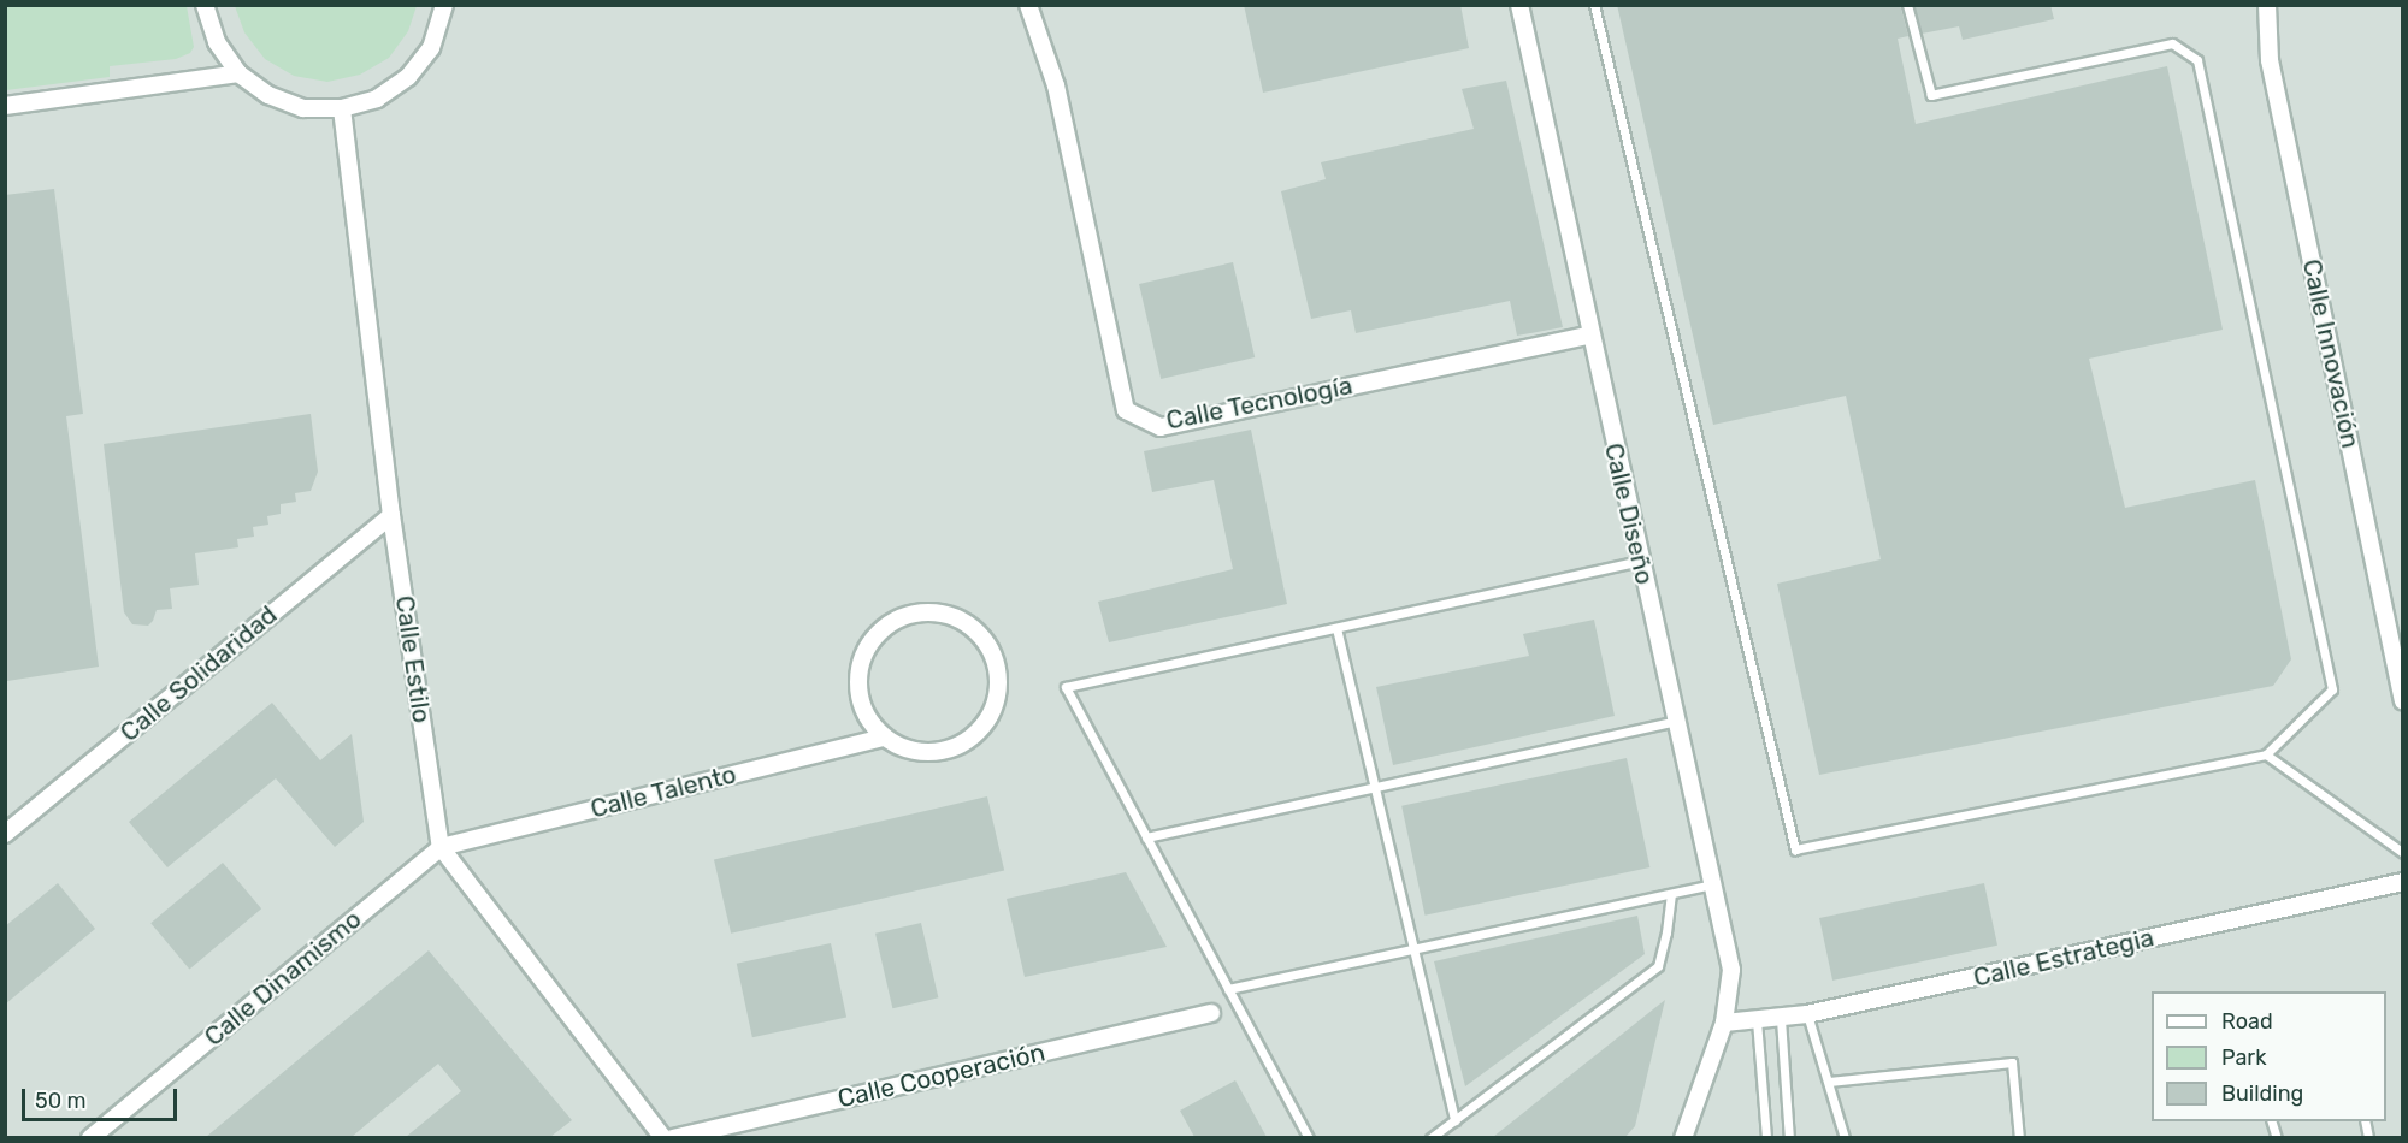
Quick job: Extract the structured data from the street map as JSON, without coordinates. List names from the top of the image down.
{
  "streets": {
    "street": [
      "Calle Innovación",
      "Calle Tecnología",
      "Calle Diseño",
      "Calle Estilo",
      "Calle Solidaridad",
      "Calle Talento",
      "Calle Estrategia",
      "Calle Dinamismo",
      "Calle Cooperación"
    ]
  },
  "crossings": [
    ["Calle Tecnología", "Calle Diseño"],
    ["Calle Diseño", "Calle Estrategia"],
    ["Calle Estilo", "Calle Solidaridad"],
    ["Calle Estilo", "Calle Talento"],
    ["Calle Estilo", "Calle Dinamismo"],
    ["Calle Talento", "Calle Dinamismo"]
  ],
  "legend": ["Road", "Park", "Building"],
  "scale_bar": "50 m"
}
